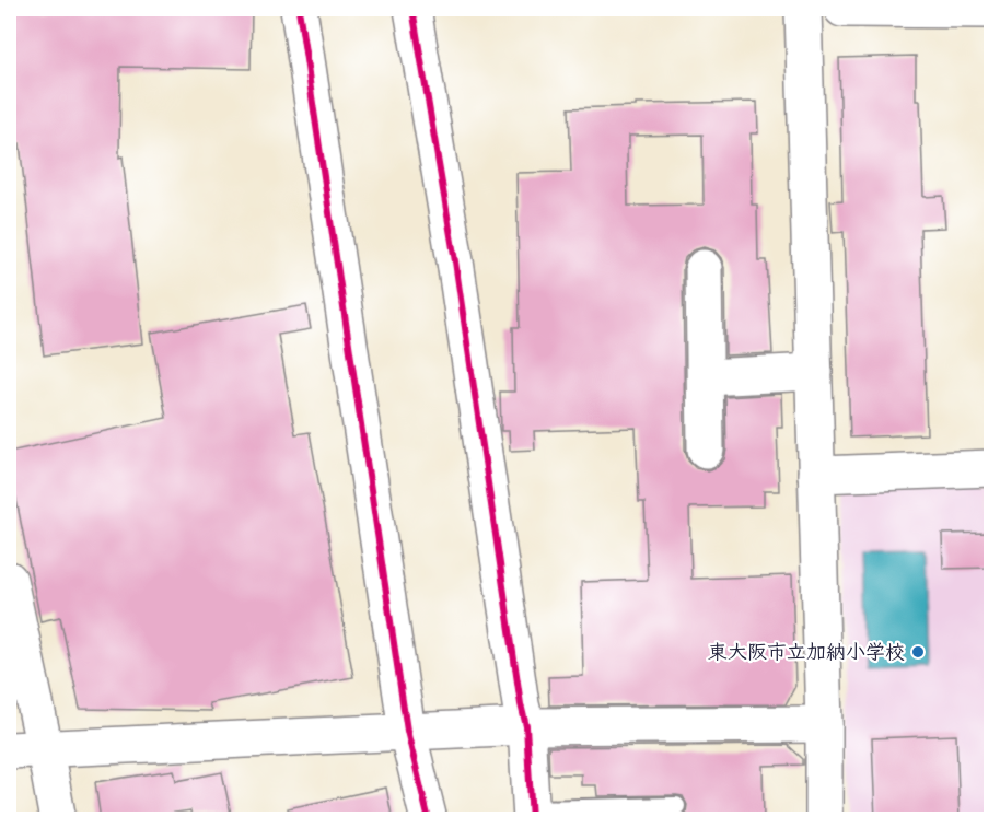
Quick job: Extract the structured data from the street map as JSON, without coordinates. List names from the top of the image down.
{
  "places": ["東大阪市立加納小学校"]
}
